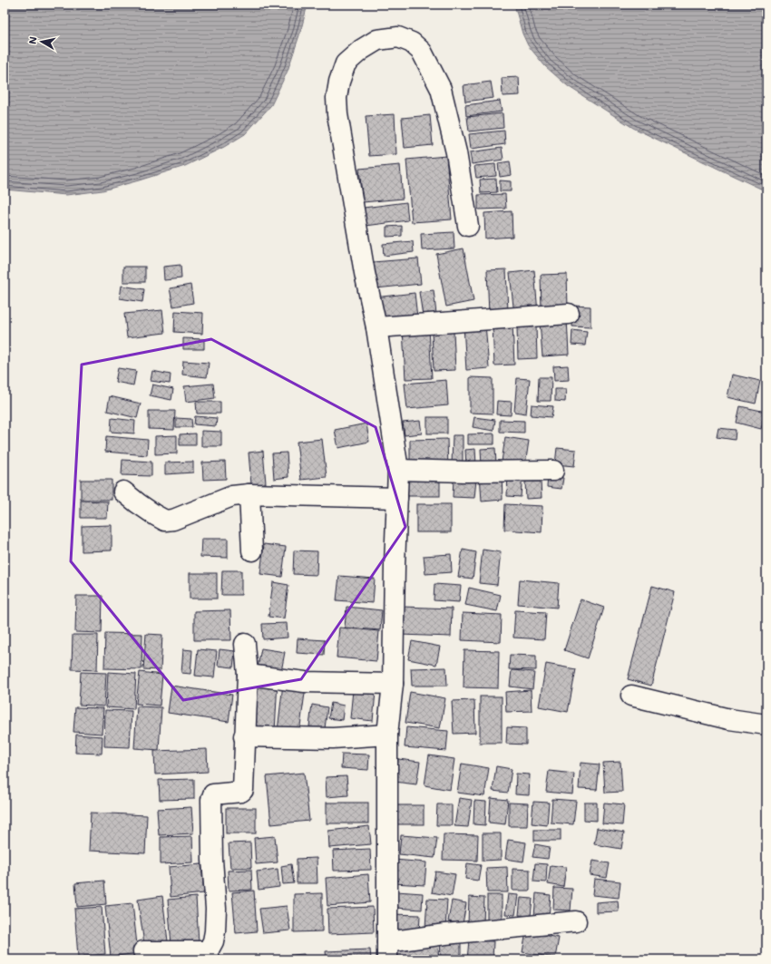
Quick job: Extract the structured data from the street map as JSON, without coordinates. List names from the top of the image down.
{
  "north": "left"
}
